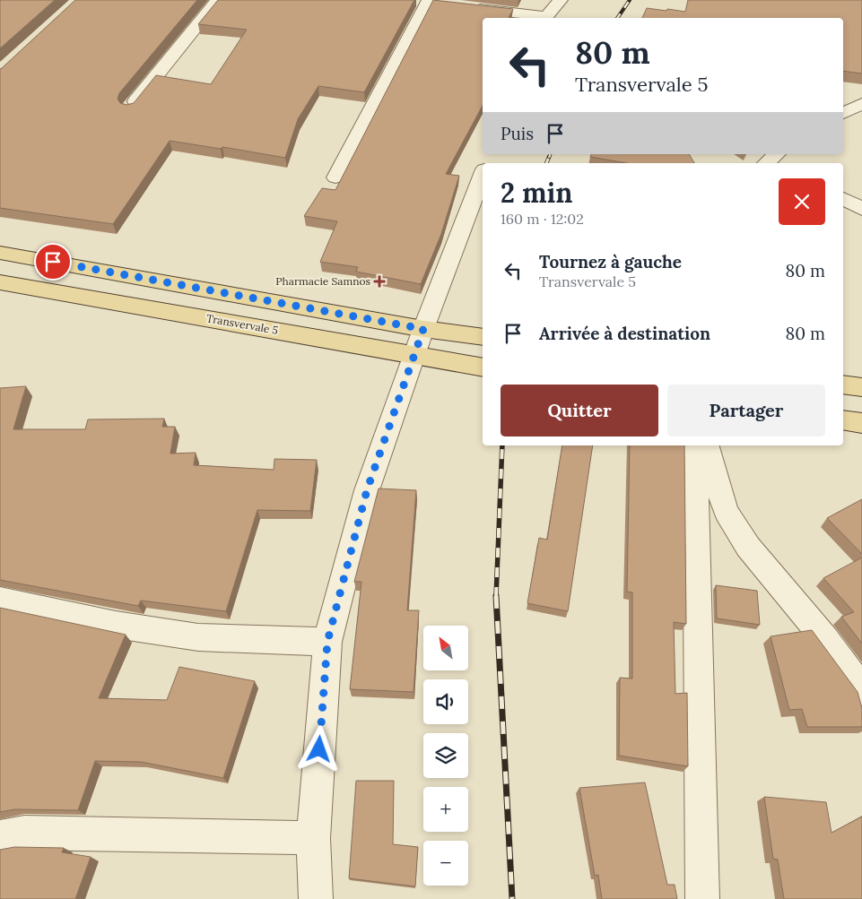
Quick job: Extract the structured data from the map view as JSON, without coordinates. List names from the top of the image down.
{
  "streets": {
    "main road": ["Transvervale 5"]
  },
  "places": {
    "health": ["Pharmacie Samnos"]
  },
  "north": "top left",
  "page": {
    "turn": ["80 m", "Transvervale 5"],
    "then": "Puis",
    "heading": ["2 min", "160 m · 12:02"],
    "list": [
      {
        "name": "Tournez à gauche",
        "note": "Transvervale 5",
        "value": "80 m"
      },
      {
        "name": "Arrivée à destination",
        "value": "80 m"
      }
    ],
    "buttons": ["Quitter", "Partager"],
    "map_buttons": ["+", "−"]
  }
}
